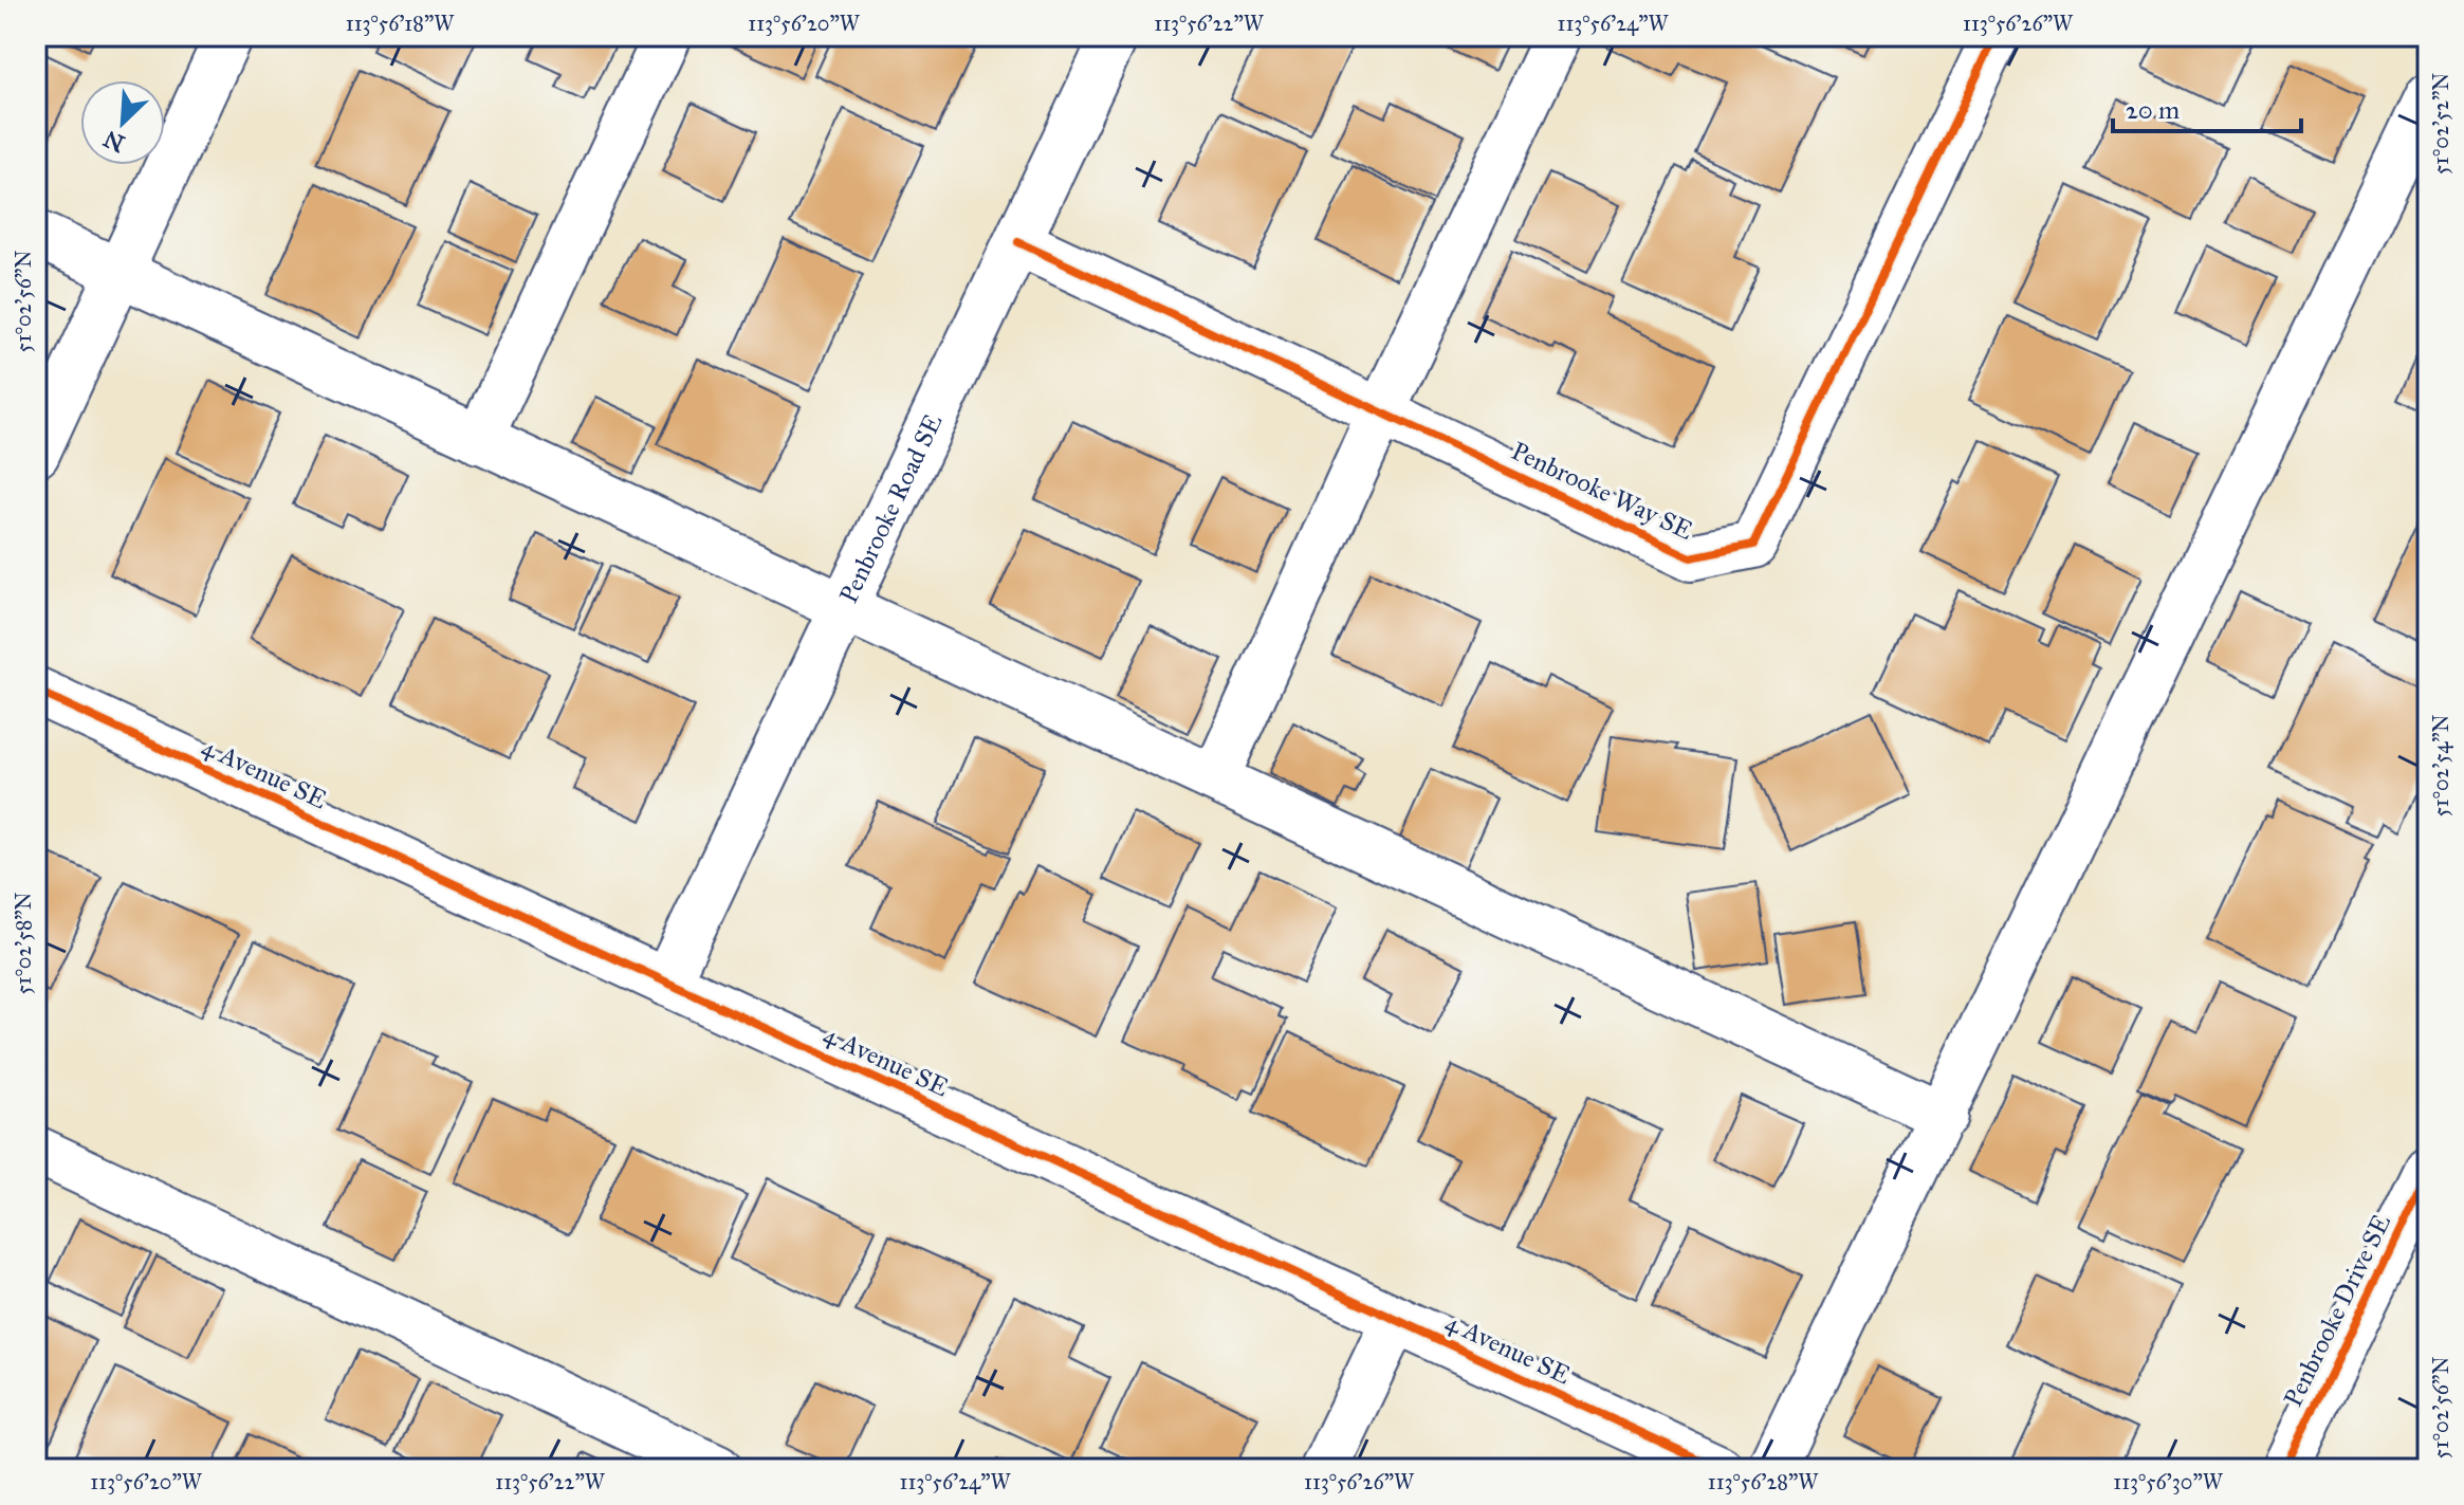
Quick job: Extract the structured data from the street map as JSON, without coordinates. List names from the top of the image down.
{
  "streets": {
    "street": [
      "Penbrooke Way SE",
      "Penbrooke Road SE",
      "4 Avenue SE",
      "Penbrooke Drive SE"
    ]
  },
  "crossings": [
    ["Penbrooke Way SE", "Penbrooke Road SE"],
    ["Penbrooke Road SE", "4 Avenue SE"]
  ],
  "scale_bar": "20 m",
  "north": "bottom left",
  "coordinates": [
    "113°56'18\"W",
    "113°56'20\"W",
    "113°56'22\"W",
    "113°56'24\"W",
    "113°56'26\"W",
    "51°02'52\"N",
    "51°02'56\"N",
    "51°02'54\"N",
    "51°02'58\"N",
    "113°56'28\"W",
    "113°56'30\"W"
  ]
}
